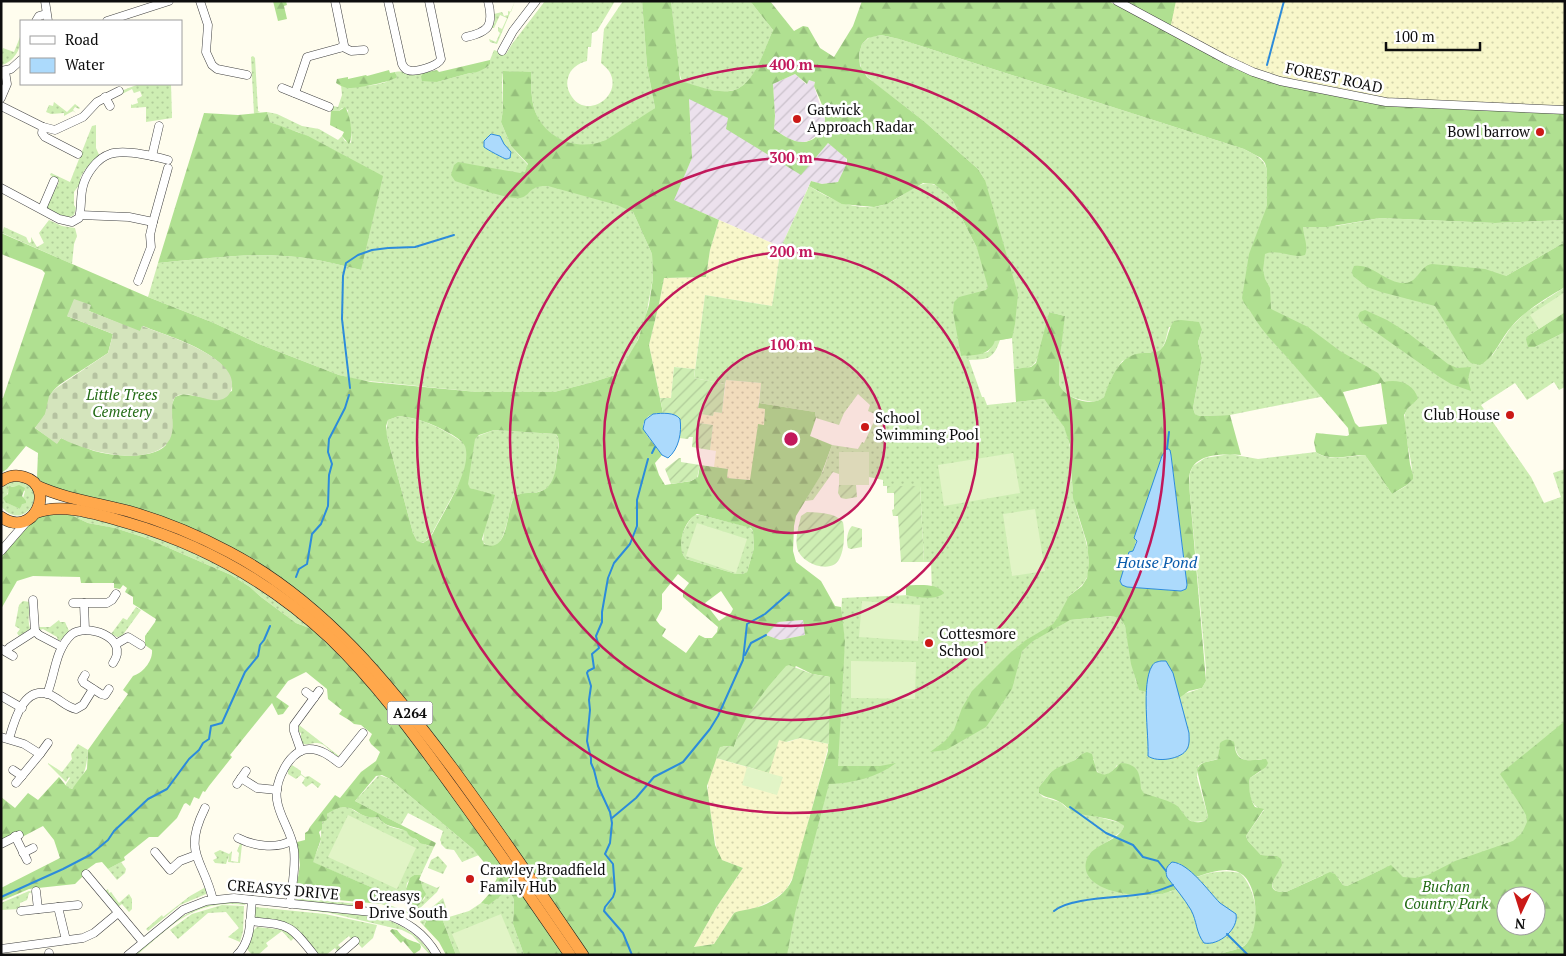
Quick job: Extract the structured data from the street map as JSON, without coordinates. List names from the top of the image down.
{
  "streets": {
    "highway": ["A264"],
    "street": ["FOREST ROAD", "CREASYS DRIVE"]
  },
  "water": ["House Pond"],
  "parks": ["Little Trees Cemetery", "Buchan Country Park"],
  "places": {
    "other": [
      "Gatwick Approach Radar",
      "Bowl barrow",
      "Club House",
      "School Swimming Pool",
      "Cottesmore School",
      "Crawley Broadfield Family Hub"
    ],
    "transit": ["Creasys Drive South"]
  },
  "legend": ["Road", "Water"],
  "scale_bar": "100 m",
  "north": "bottom",
  "rings": [
    "400 m",
    "300 m",
    "200 m",
    "100 m"
  ]
}
